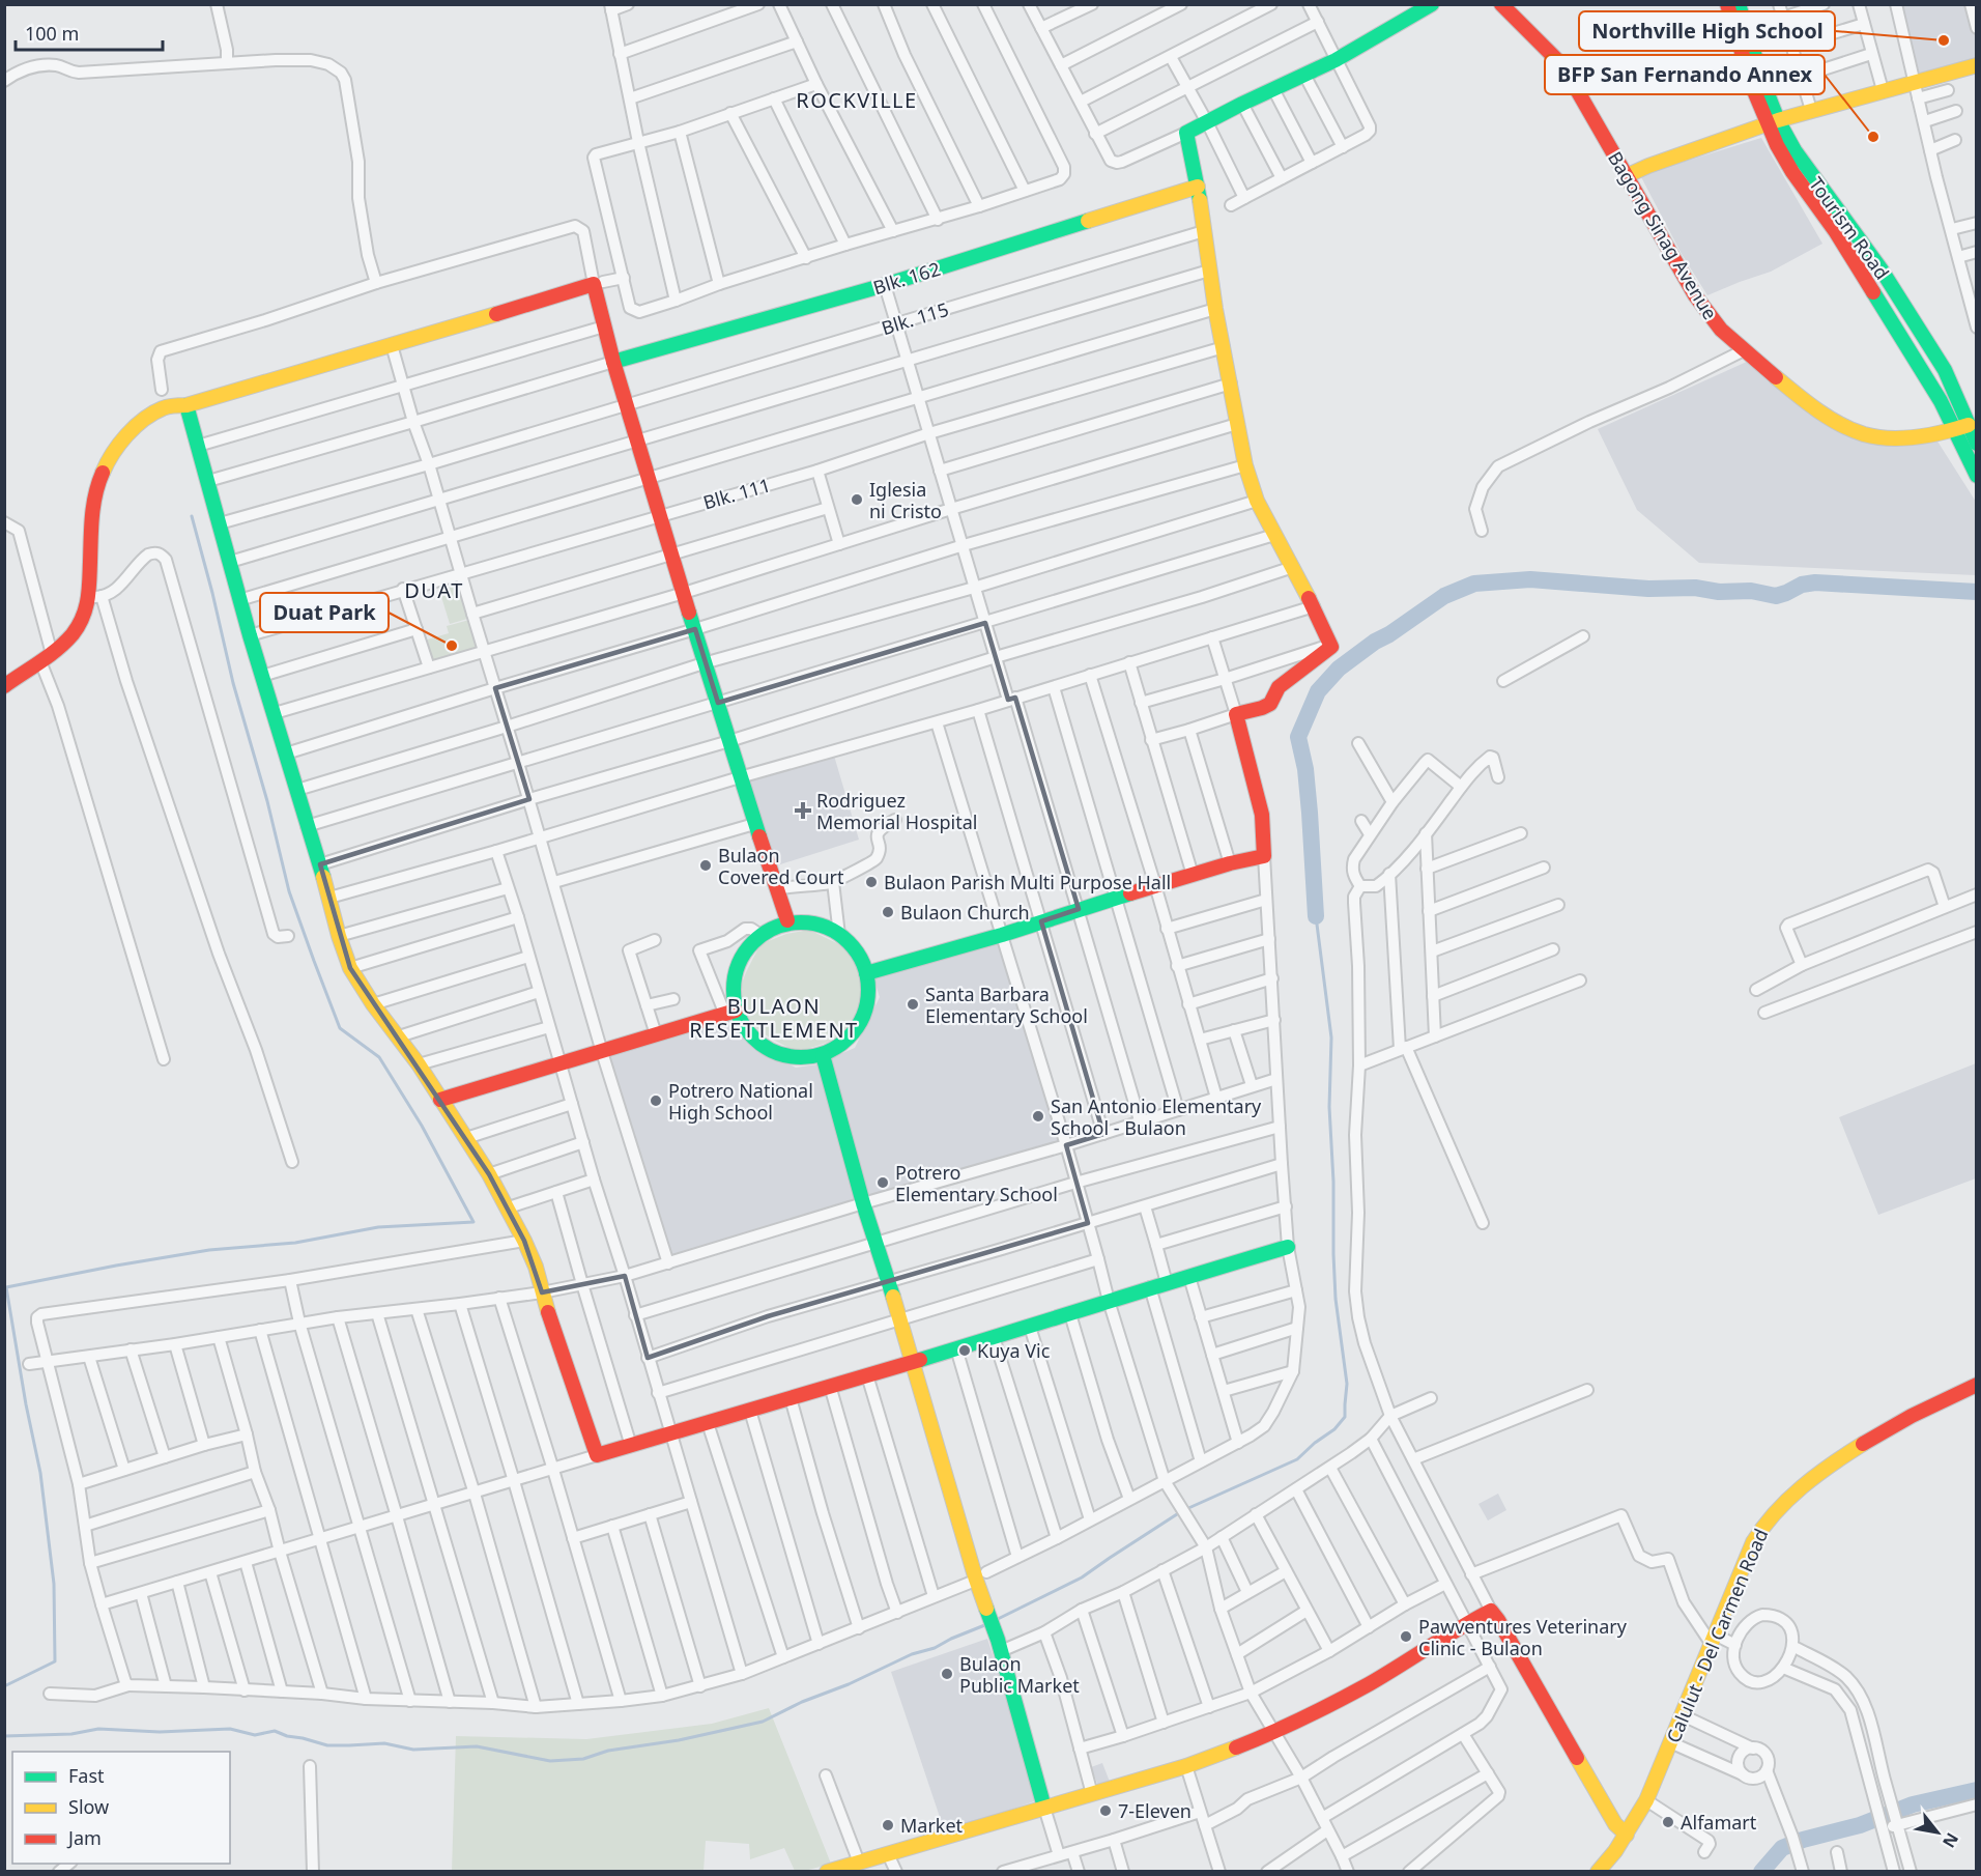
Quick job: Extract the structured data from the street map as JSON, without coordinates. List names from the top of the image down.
{
  "streets": {
    "street": [
      "Tourism Road",
      "Bagong Sinag Avenue",
      "Blk. 162",
      "Blk. 115",
      "Blk. 111",
      "Calulut - Del Carmen Road"
    ]
  },
  "crossings": [
    ["Tourism Road", "Bagong Sinag Avenue"]
  ],
  "districts": ["ROCKVILLE", "DUAT", "BULAON RESETTLEMENT"],
  "places": {
    "other": [
      "Northville High School",
      "BFP San Fernando Annex",
      "Iglesia ni Cristo",
      "Duat Park",
      "Bulaon Covered Court",
      "Bulaon Parish Multi Purpose Hall",
      "Bulaon Church",
      "Santa Barbara Elementary School",
      "Potrero National High School",
      "San Antonio Elementary School - Bulaon",
      "Potrero Elementary School",
      "Kuya Vic",
      "Pawventures Veterinary Clinic - Bulaon",
      "Bulaon Public Market",
      "7-Eleven",
      "Alfamart",
      "Market"
    ],
    "health": ["Rodriguez Memorial Hospital"]
  },
  "legend": ["Fast", "Slow", "Jam"],
  "scale_bar": "100 m",
  "north": "bottom right"
}
